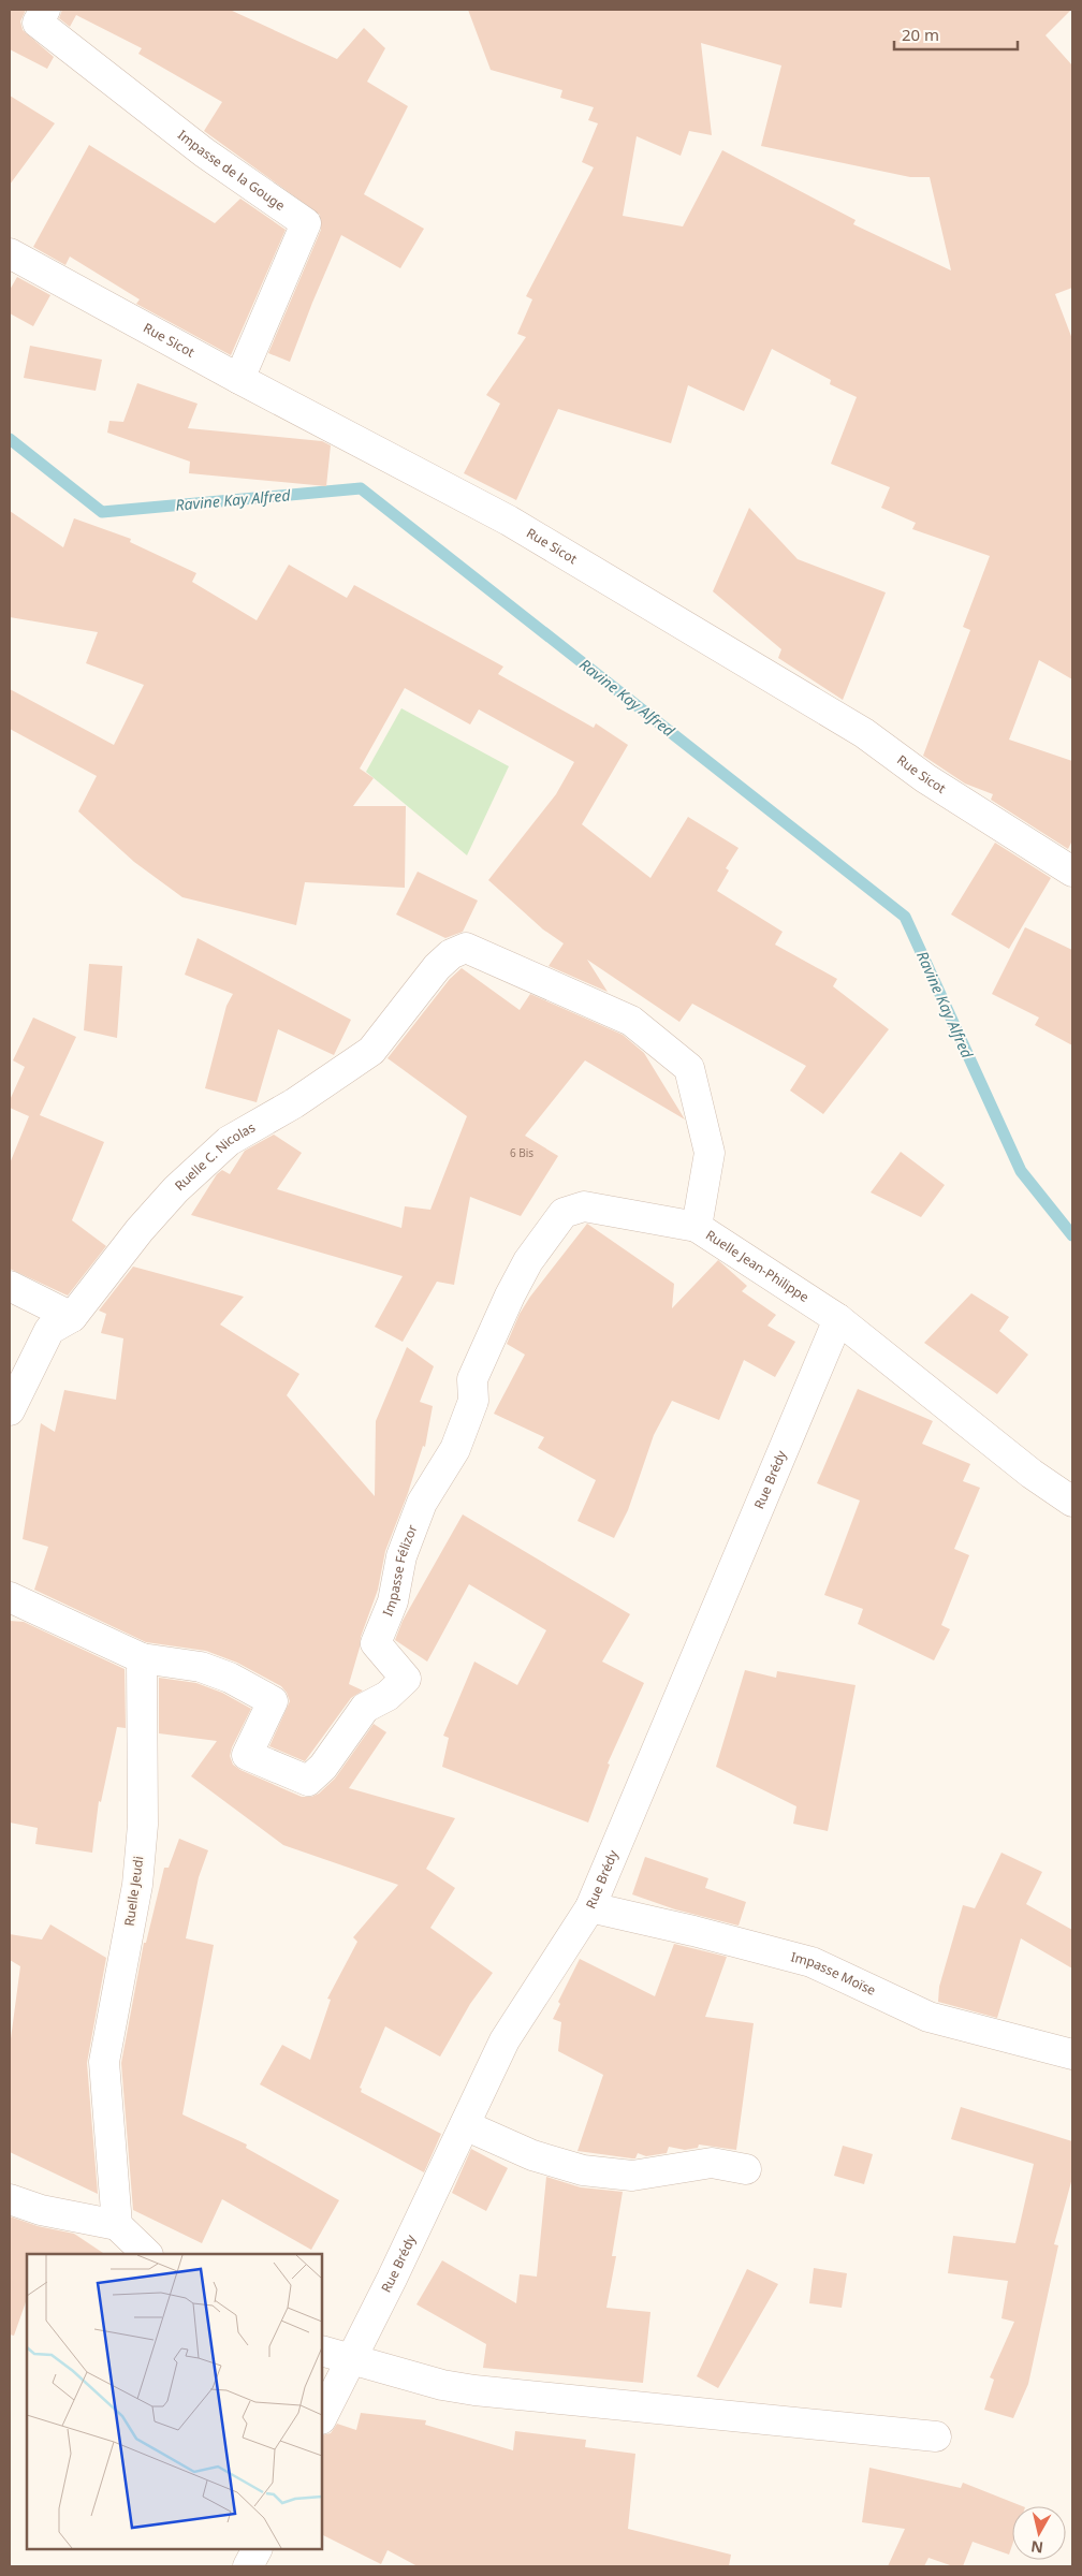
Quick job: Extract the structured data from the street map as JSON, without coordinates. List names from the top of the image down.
{
  "streets": {
    "street": [
      "Impasse de la Gouge",
      "Rue Sicot",
      "Ruelle C. Nicolas",
      "Ruelle Jean-Philippe",
      "Rue Brédy",
      "Impasse Félizor",
      "Ruelle Jeudi",
      "Impasse Moïse"
    ]
  },
  "crossings": [
    ["Impasse de la Gouge", "Rue Sicot"],
    ["Ruelle C. Nicolas", "Ruelle Jean-Philippe"],
    ["Ruelle Jean-Philippe", "Rue Brédy"],
    ["Ruelle Jean-Philippe", "Impasse Félizor"],
    ["Rue Brédy", "Impasse Moïse"],
    ["Impasse Félizor", "Ruelle Jeudi"]
  ],
  "water": ["Ravine Kay Alfred"],
  "house_numbers": ["6 Bis"],
  "scale_bar": "20 m",
  "north": "bottom"
}
